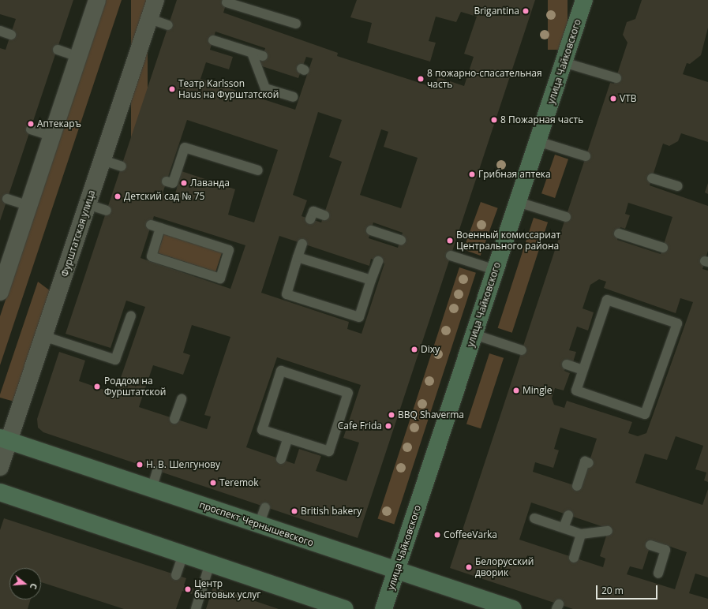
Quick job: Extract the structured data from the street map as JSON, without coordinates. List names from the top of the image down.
{
  "streets": {
    "street": ["улица Чайковского", "Фурштатская улица", "проспект Чернышевского"]
  },
  "crossings": [
    ["улица Чайковского", "проспект Чернышевского"],
    ["Фурштатская улица", "проспект Чернышевского"]
  ],
  "places": [
    "Brigantina",
    "8 пожарно-спасательная часть",
    "Театр Karlsson Haus на Фурштатской",
    "VTB",
    "8 Пожарная часть",
    "Аптекаръ",
    "Грибная аптека",
    "Лаванда",
    "Детский сад № 75",
    "Военный комиссариат Центрального района",
    "Dixy",
    "Роддом на Фурштатской",
    "Mingle",
    "BBQ Shaverma",
    "Cafe Frida",
    "Н. В. Шелгунову",
    "Teremok",
    "British bakery",
    "CoffeeVarka",
    "Белорусский дворик",
    "Центр бытовых услуг"
  ],
  "scale_bar": "20 m",
  "north": "right"
}
